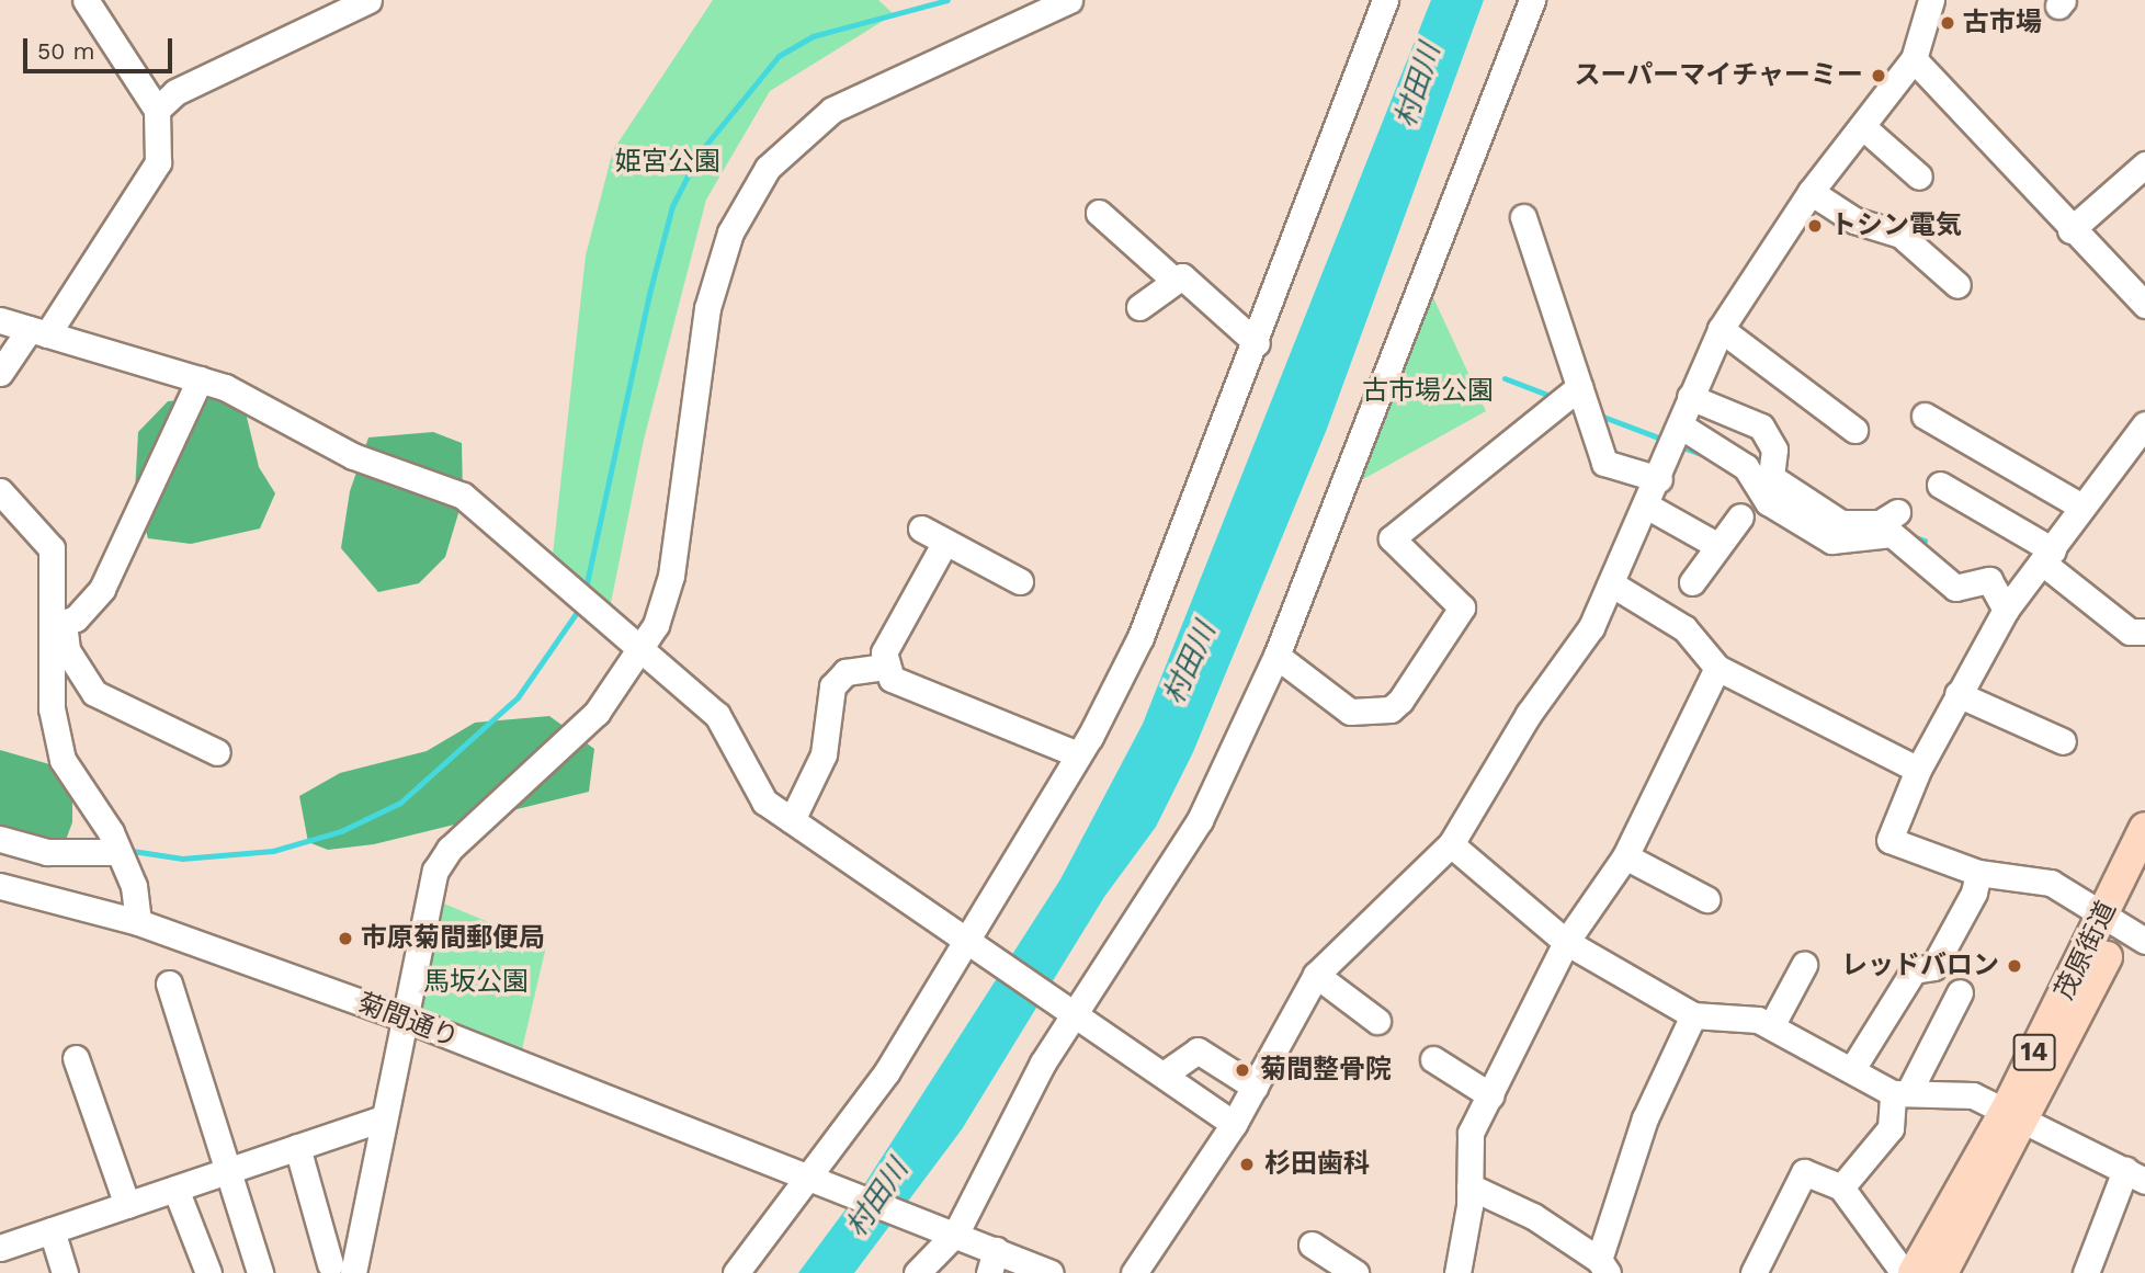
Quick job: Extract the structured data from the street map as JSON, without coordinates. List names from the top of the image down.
{
  "streets": {
    "main road": ["茂原街道", "14"],
    "street": ["菊間通り"]
  },
  "water": ["村田川"],
  "parks": ["姫宮公園", "古市場公園", "馬坂公園"],
  "places": [
    "古市場",
    "スーパーマイチャーミー",
    "トシン電気",
    "市原菊間郵便局",
    "レッドバロン",
    "菊間整骨院",
    "杉田歯科"
  ],
  "scale_bar": "50 m"
}
